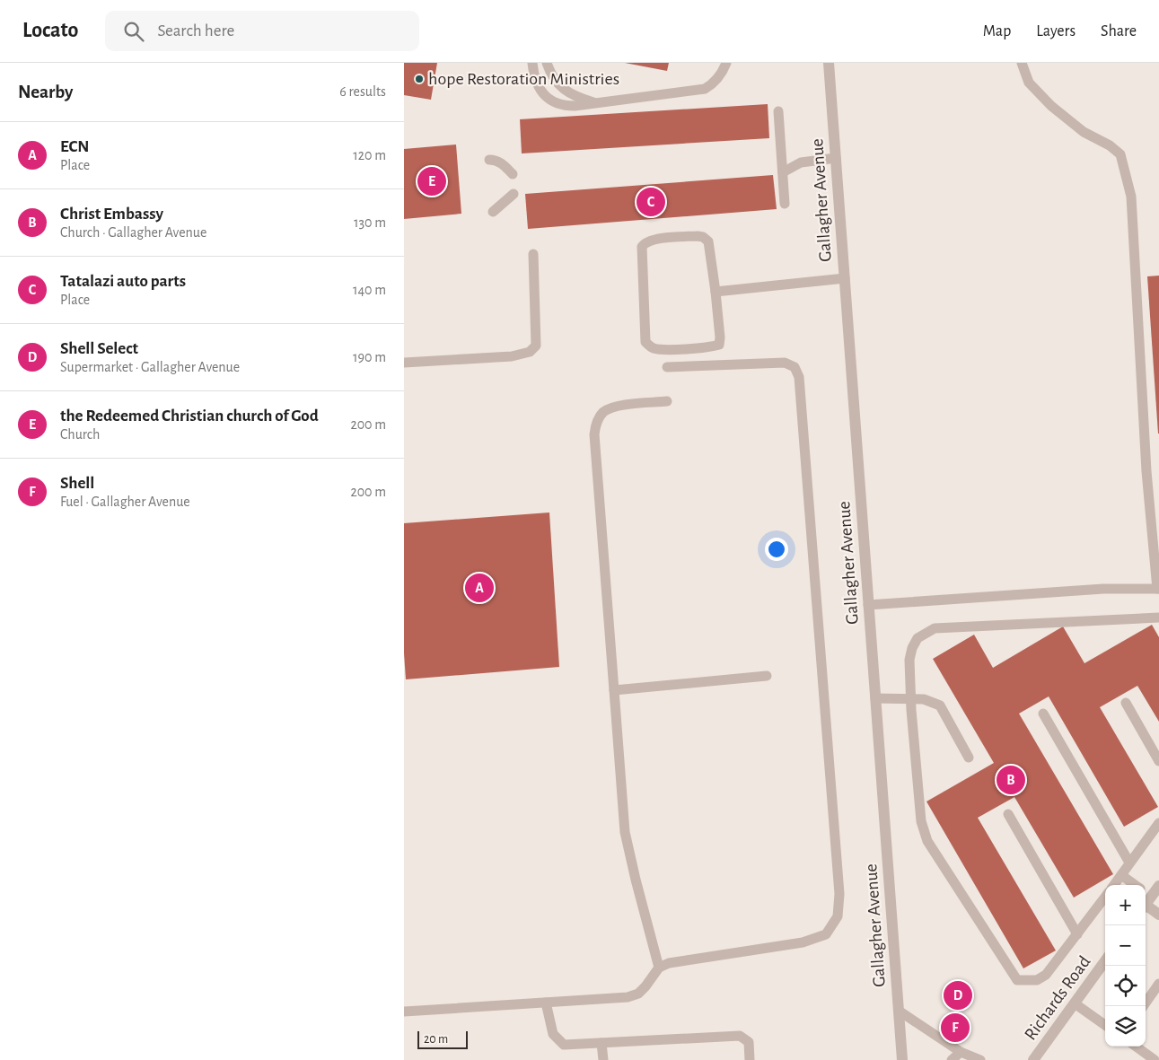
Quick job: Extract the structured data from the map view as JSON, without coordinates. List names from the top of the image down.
{
  "streets": {
    "street": ["Gallagher Avenue", "Richards Road"]
  },
  "places": ["hope Restoration Ministries"],
  "scale_bar": "20 m",
  "page": {
    "header": "Locato",
    "search": "Search here",
    "nav": ["Map", "Layers", "Share"],
    "heading": ["Nearby", "6 results"],
    "list": [
      {
        "mark": "A",
        "name": "ECN",
        "note": "Place",
        "value": "120 m"
      },
      {
        "mark": "B",
        "name": "Christ Embassy",
        "note": "Church · Gallagher Avenue",
        "value": "130 m"
      },
      {
        "mark": "C",
        "name": "Tatalazi auto parts",
        "note": "Place",
        "value": "140 m"
      },
      {
        "mark": "D",
        "name": "Shell Select",
        "note": "Supermarket · Gallagher Avenue",
        "value": "190 m"
      },
      {
        "mark": "E",
        "name": "the Redeemed Christian church of God",
        "note": "Church",
        "value": "200 m"
      },
      {
        "mark": "F",
        "name": "Shell",
        "note": "Fuel · Gallagher Avenue",
        "value": "200 m"
      }
    ],
    "pins": [
      "E",
      "C",
      "A",
      "B",
      "D",
      "F"
    ],
    "map_buttons": ["+", "−"],
    "scale": "20 m"
  }
}
